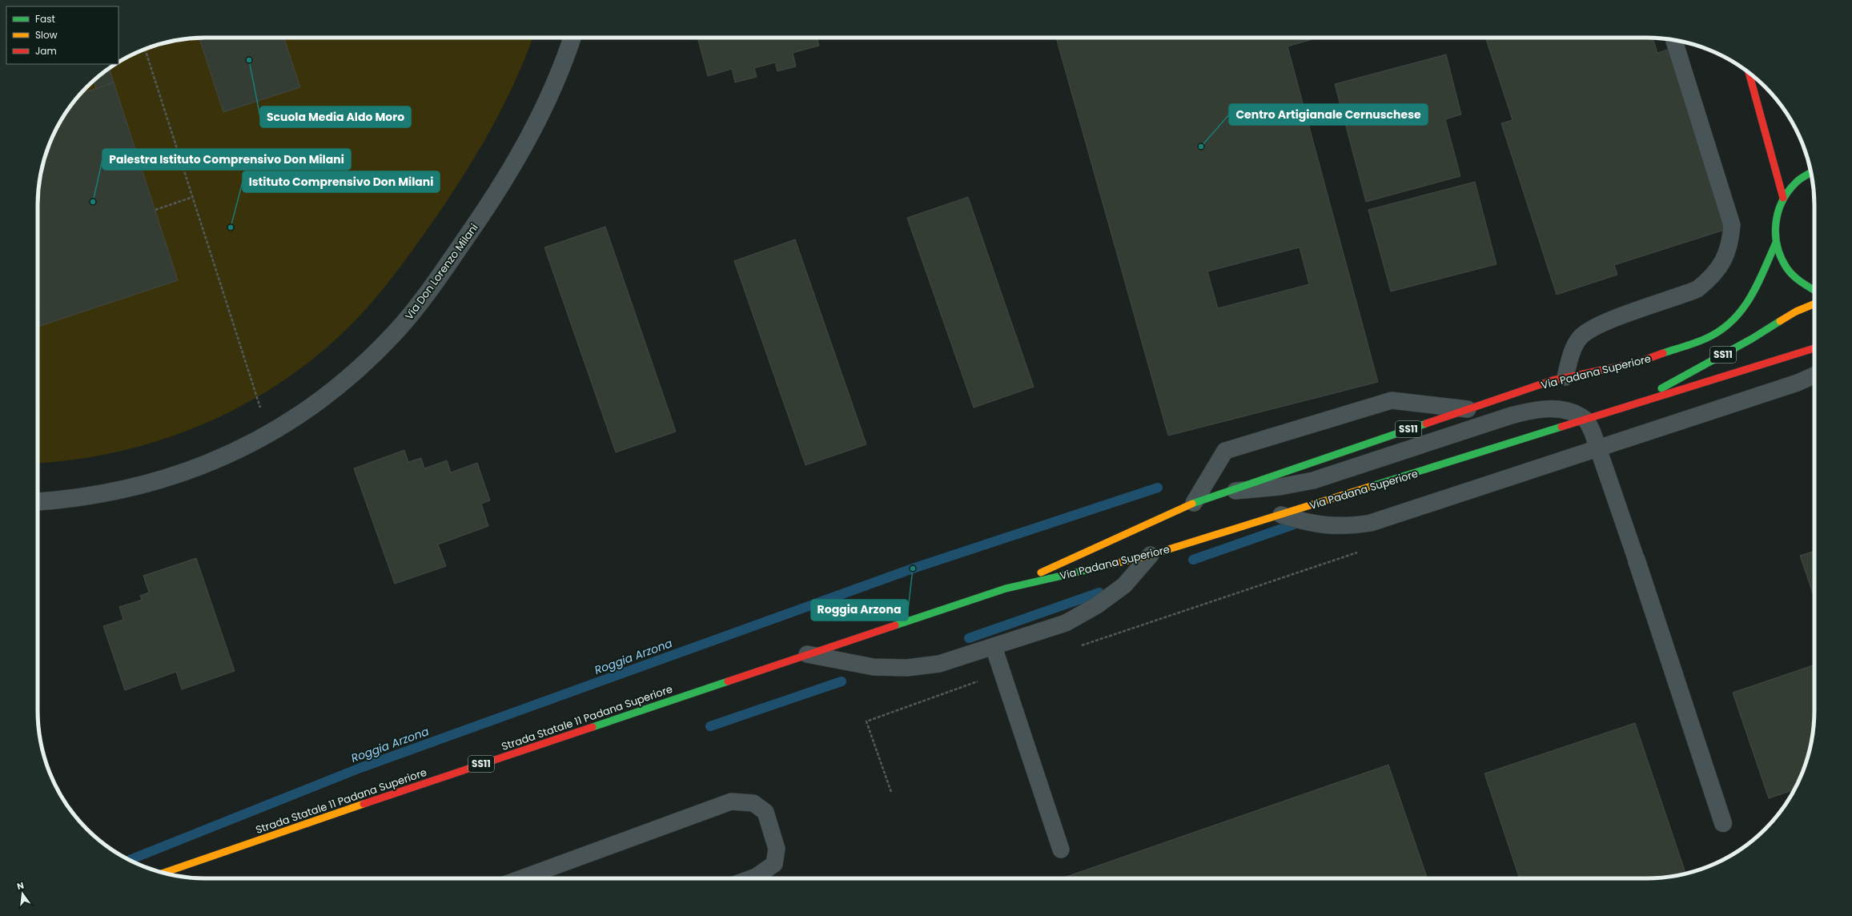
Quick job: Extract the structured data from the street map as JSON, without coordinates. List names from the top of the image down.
{
  "streets": {
    "main road": ["SS11", "Via Padana Superiore", "Strada Statale 11 Padana Superiore"],
    "street": ["Via Don Lorenzo Milani"]
  },
  "crossings": [
    ["SS11", "Via Padana Superiore"],
    ["Via Padana Superiore", "Strada Statale 11 Padana Superiore"]
  ],
  "water": ["Roggia Arzona"],
  "places": [
    "Scuola Media Aldo Moro",
    "Centro Artigianale Cernuschese",
    "Palestra Istituto Comprensivo Don Milani",
    "Istituto Comprensivo Don Milani",
    "Roggia Arzona"
  ],
  "legend": ["Fast", "Slow", "Jam"],
  "north": "top"
}
